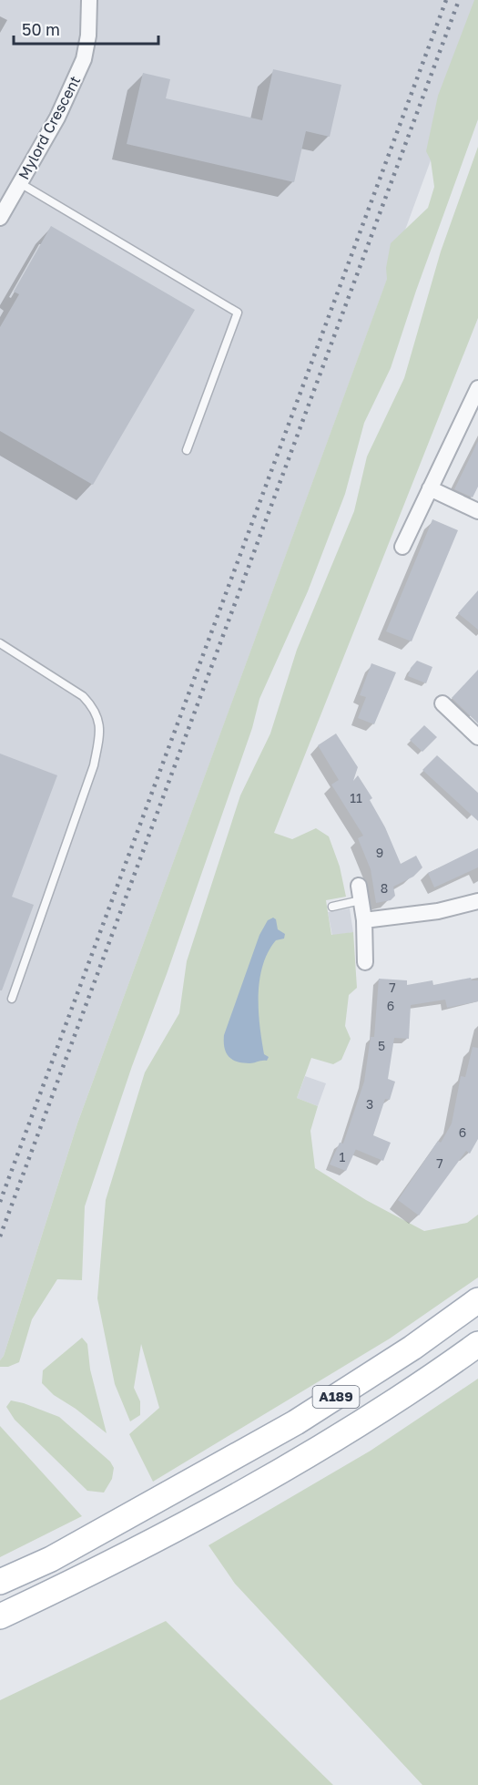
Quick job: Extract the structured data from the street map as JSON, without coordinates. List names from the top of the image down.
{
  "streets": {
    "main road": ["A189"],
    "street": ["Mylord Crescent"]
  },
  "house_numbers": [
    "11",
    "9",
    "8",
    "7",
    "6",
    "5",
    "3",
    "6",
    "1",
    "7"
  ],
  "scale_bar": "50 m"
}
